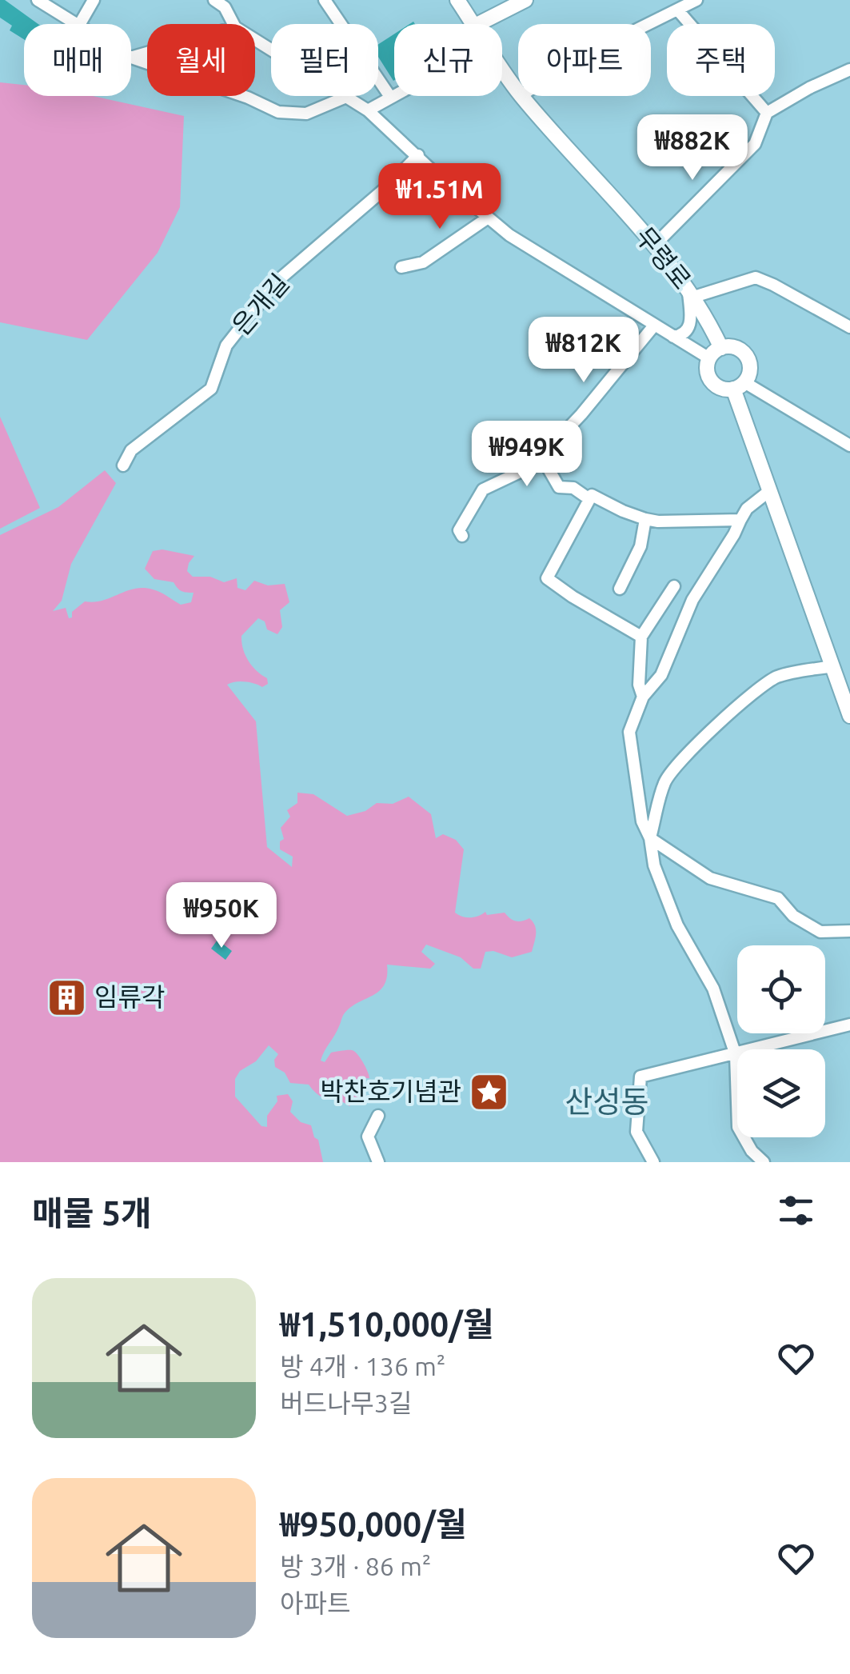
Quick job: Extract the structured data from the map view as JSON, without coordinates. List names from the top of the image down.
{
  "streets": {
    "main road": ["무령로"],
    "street": ["은개길"]
  },
  "districts": ["산성동"],
  "places": {
    "building": ["임류각"],
    "place": ["박찬호기념관"]
  },
  "page": {
    "chip": [
      "매매",
      "월세",
      "필터",
      "신규",
      "아파트",
      "주택"
    ],
    "price": [
      "₩882K",
      "₩1.51M",
      "₩812K",
      "₩949K",
      "₩950K"
    ],
    "heading": "매물 5개",
    "list": [
      {
        "name": "₩1,510,000/월",
        "note": "방 4개 · 136 m² · 버드나무3길"
      },
      {
        "name": "₩950,000/월",
        "note": "방 3개 · 86 m² · 아파트"
      }
    ]
  }
}
